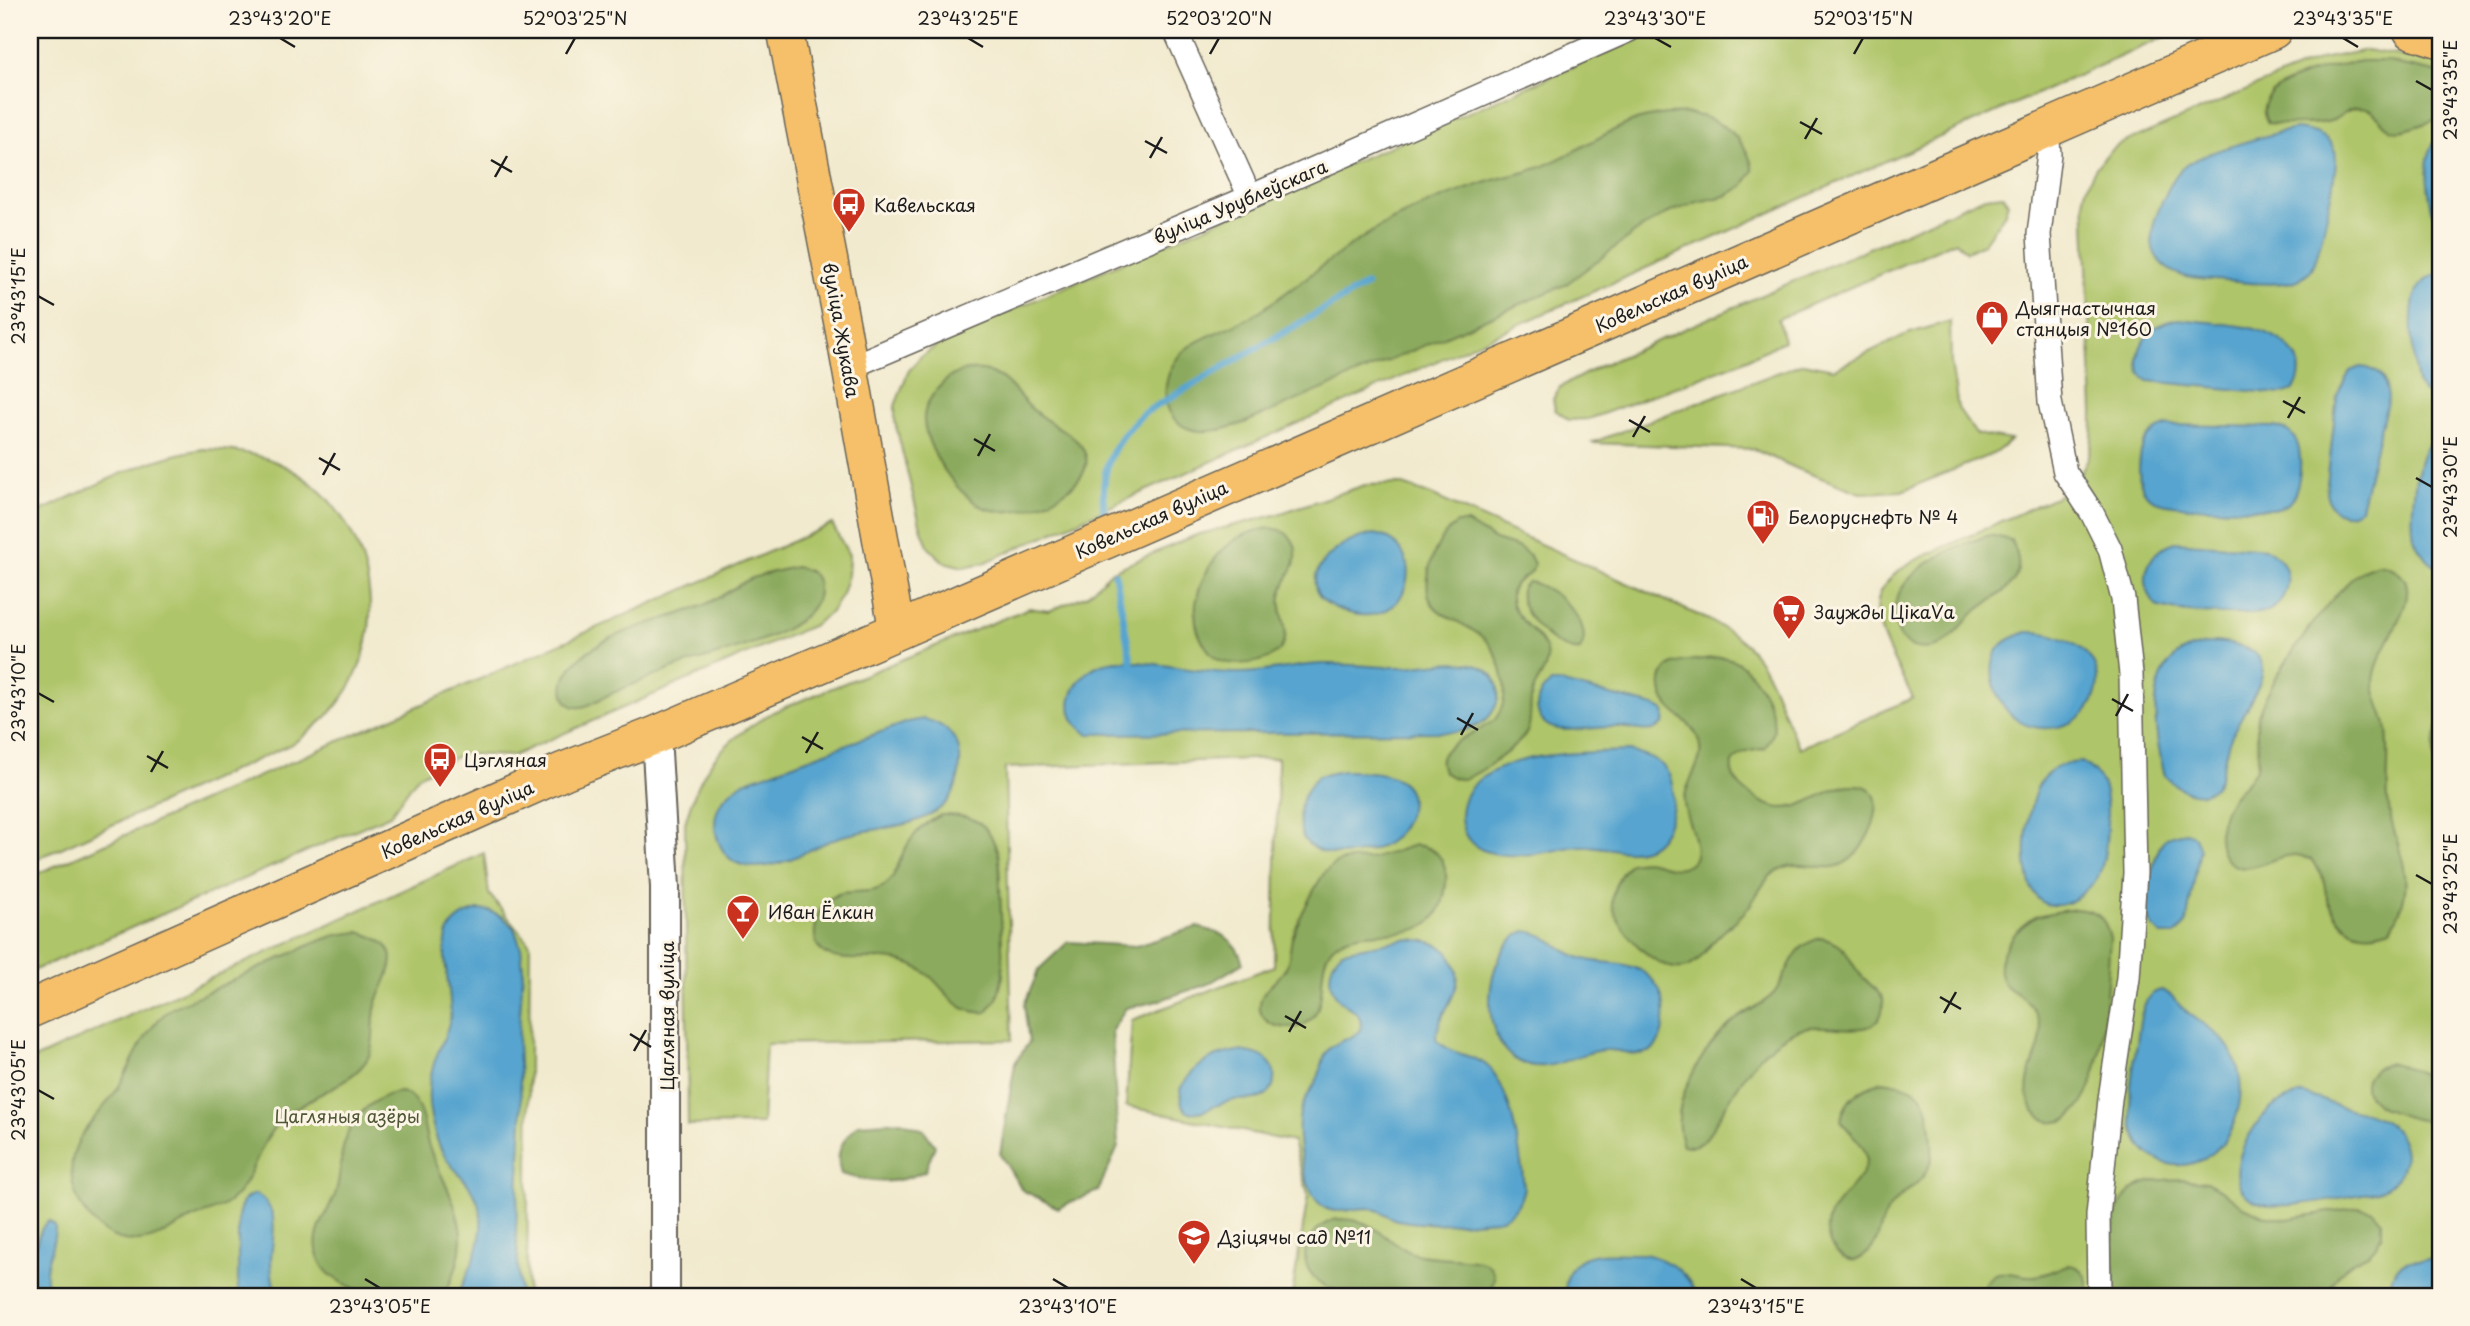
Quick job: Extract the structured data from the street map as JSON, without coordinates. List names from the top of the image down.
{
  "streets": {
    "highway": ["Ковельская вуліца"],
    "main road": ["вуліца Жукава"],
    "street": ["вуліца Урублеўскага", "Цагляная вуліца"]
  },
  "crossings": [
    ["вуліца Урублеўскага", "вуліца Жукава"],
    ["Ковельская вуліца", "вуліца Жукава"],
    ["Ковельская вуліца", "Цагляная вуліца"]
  ],
  "parks": ["Цагляныя азёры"],
  "places": {
    "bus stop": ["Кавельская", "Цэгляная"],
    "shop": ["Дыягнастычная станцыя №160"],
    "fuel station": ["Белоруснефть № 4"],
    "supermarket": ["Заужды ЦікаVа"],
    "bar": ["Иван Ёлкин"],
    "school or university": ["Дзіцячы сад №11"]
  },
  "coordinates": [
    "23°43'20\"E",
    "52°03'25\"N",
    "23°43'25\"E",
    "52°03'20\"N",
    "23°43'30\"E",
    "52°03'15\"N",
    "23°43'35\"E",
    "23°43'15\"E",
    "23°43'10\"E",
    "23°43'05\"E"
  ]
}
